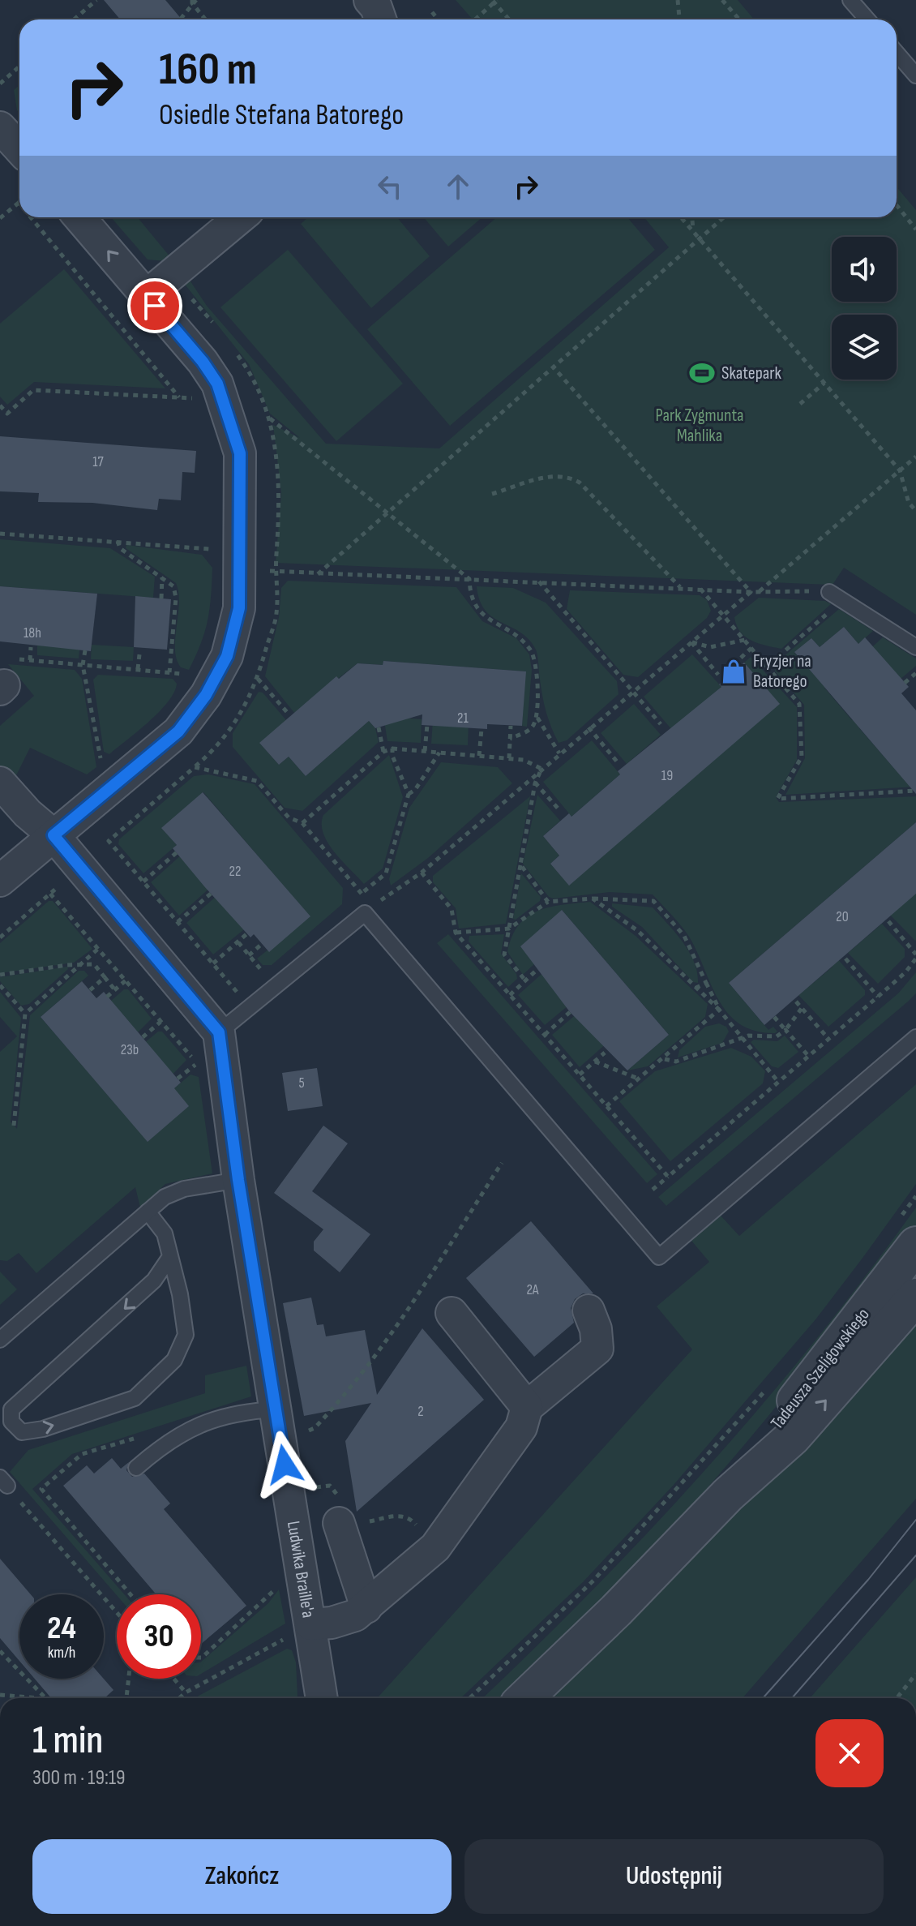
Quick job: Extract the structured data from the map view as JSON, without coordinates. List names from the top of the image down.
{
  "streets": {
    "street": ["Tadeusza Szeligowskiego", "Ludwika Braille'a"]
  },
  "parks": ["Park Zygmunta Mahlika"],
  "places": {
    "sports": ["Skatepark"],
    "shop": ["Fryzjer na Batorego"]
  },
  "house_numbers": [
    "17",
    "18h",
    "21",
    "19",
    "22",
    "20",
    "23b",
    "5",
    "2A",
    "2"
  ],
  "page": {
    "turn": ["160 m", "Osiedle Stefana Batorego"],
    "speed": "24 km/h",
    "limit": "30",
    "heading": ["1 min", "300 m · 19:19"],
    "buttons": ["Zakończ", "Udostępnij"]
  }
}
